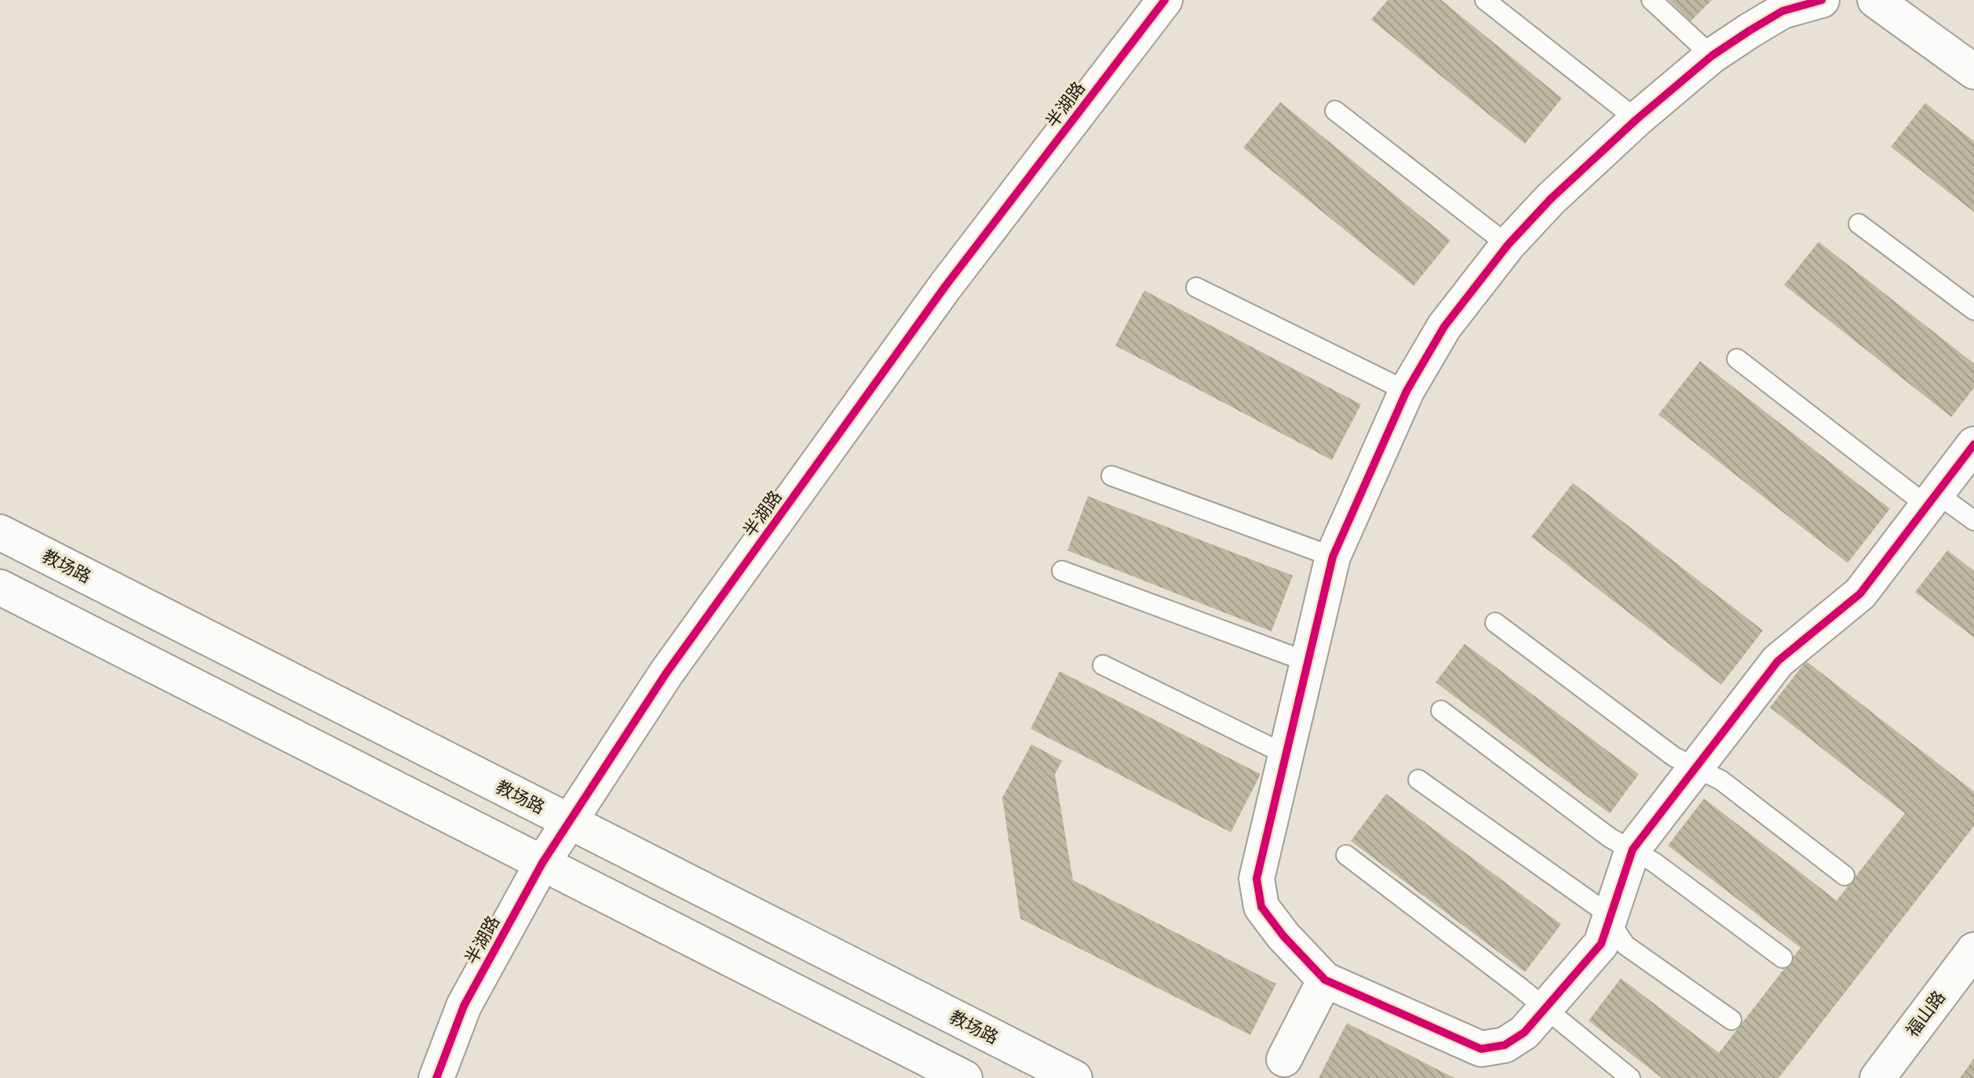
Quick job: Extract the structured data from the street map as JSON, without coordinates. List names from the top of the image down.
{
  "streets": {
    "street": ["半湖路", "教场路", "福山路"]
  },
  "crossings": [
    ["半湖路", "教场路"]
  ]
}
